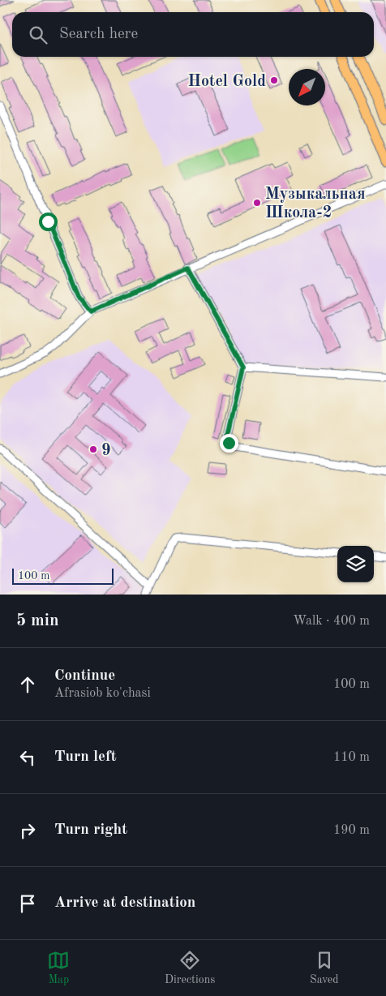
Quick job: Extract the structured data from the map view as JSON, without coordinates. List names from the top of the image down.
{
  "places": ["Hotel Gold", "Музыкальная Школа-2", "9"],
  "scale_bar": "100 m",
  "north": "bottom left",
  "page": {
    "search": "Search here",
    "scale": "100 m",
    "heading": ["5 min", "Walk · 400 m"],
    "list": [
      ["Continue", "Afrasiob ko'chasi", "100 m"],
      ["Turn left", "110 m"],
      ["Turn right", "190 m"],
      "Arrive at destination"
    ],
    "nav": ["Map", "Directions", "Saved"]
  }
}
